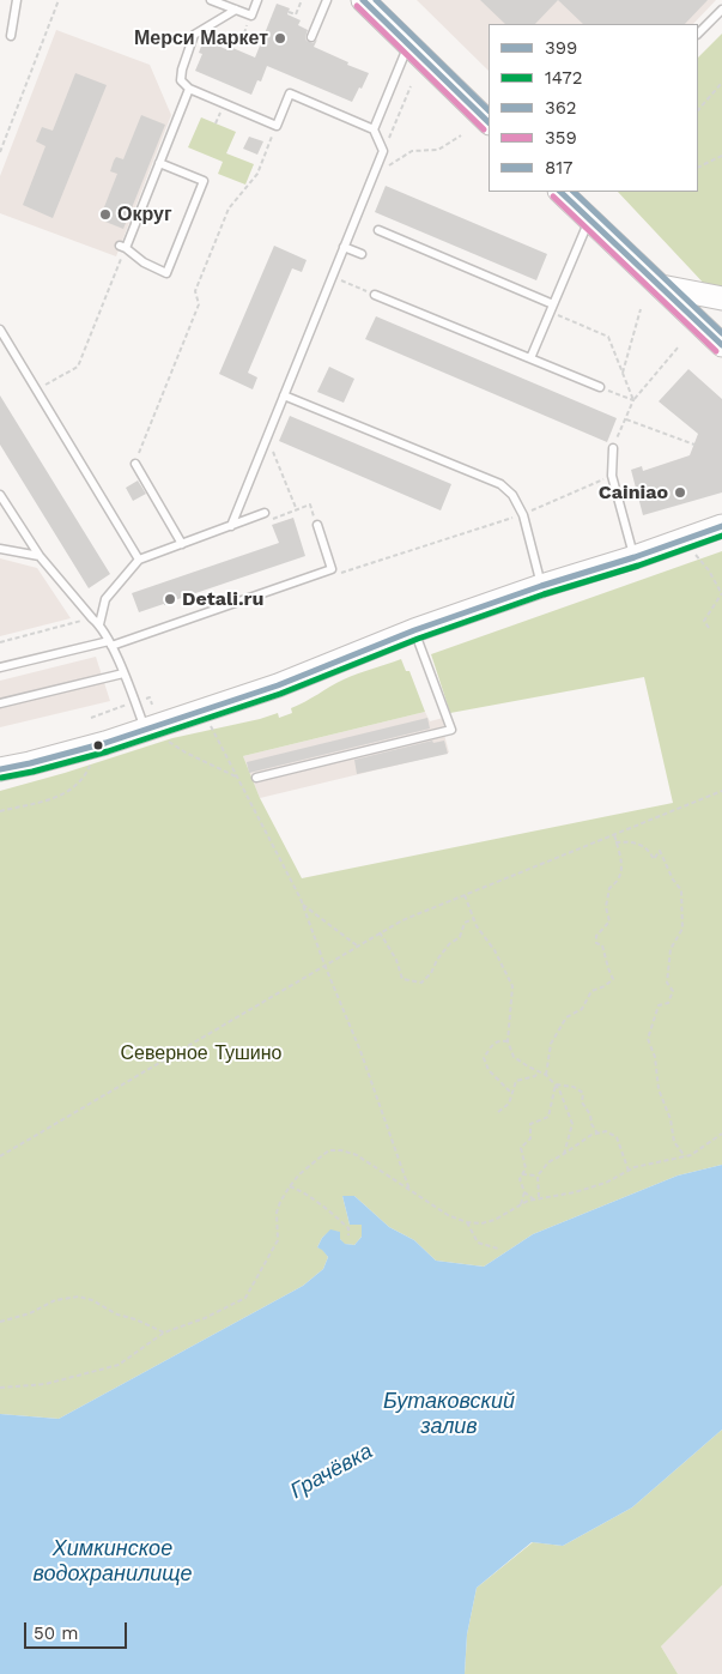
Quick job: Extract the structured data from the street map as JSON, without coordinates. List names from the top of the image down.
{
  "water": ["Бутаковский залив", "Грачёвка", "Химкинское водохранилище"],
  "parks": ["Северное Тушино"],
  "places": [
    "Мерси Маркет",
    "Округ",
    "Cainiao",
    "Detali.ru"
  ],
  "lines": [
    "transit line 362",
    "transit line 817",
    "transit line 359",
    "transit line 399",
    "transit line 1472"
  ],
  "legend": [
    "399",
    "1472",
    "362",
    "359",
    "817"
  ],
  "scale_bar": "50 m"
}
